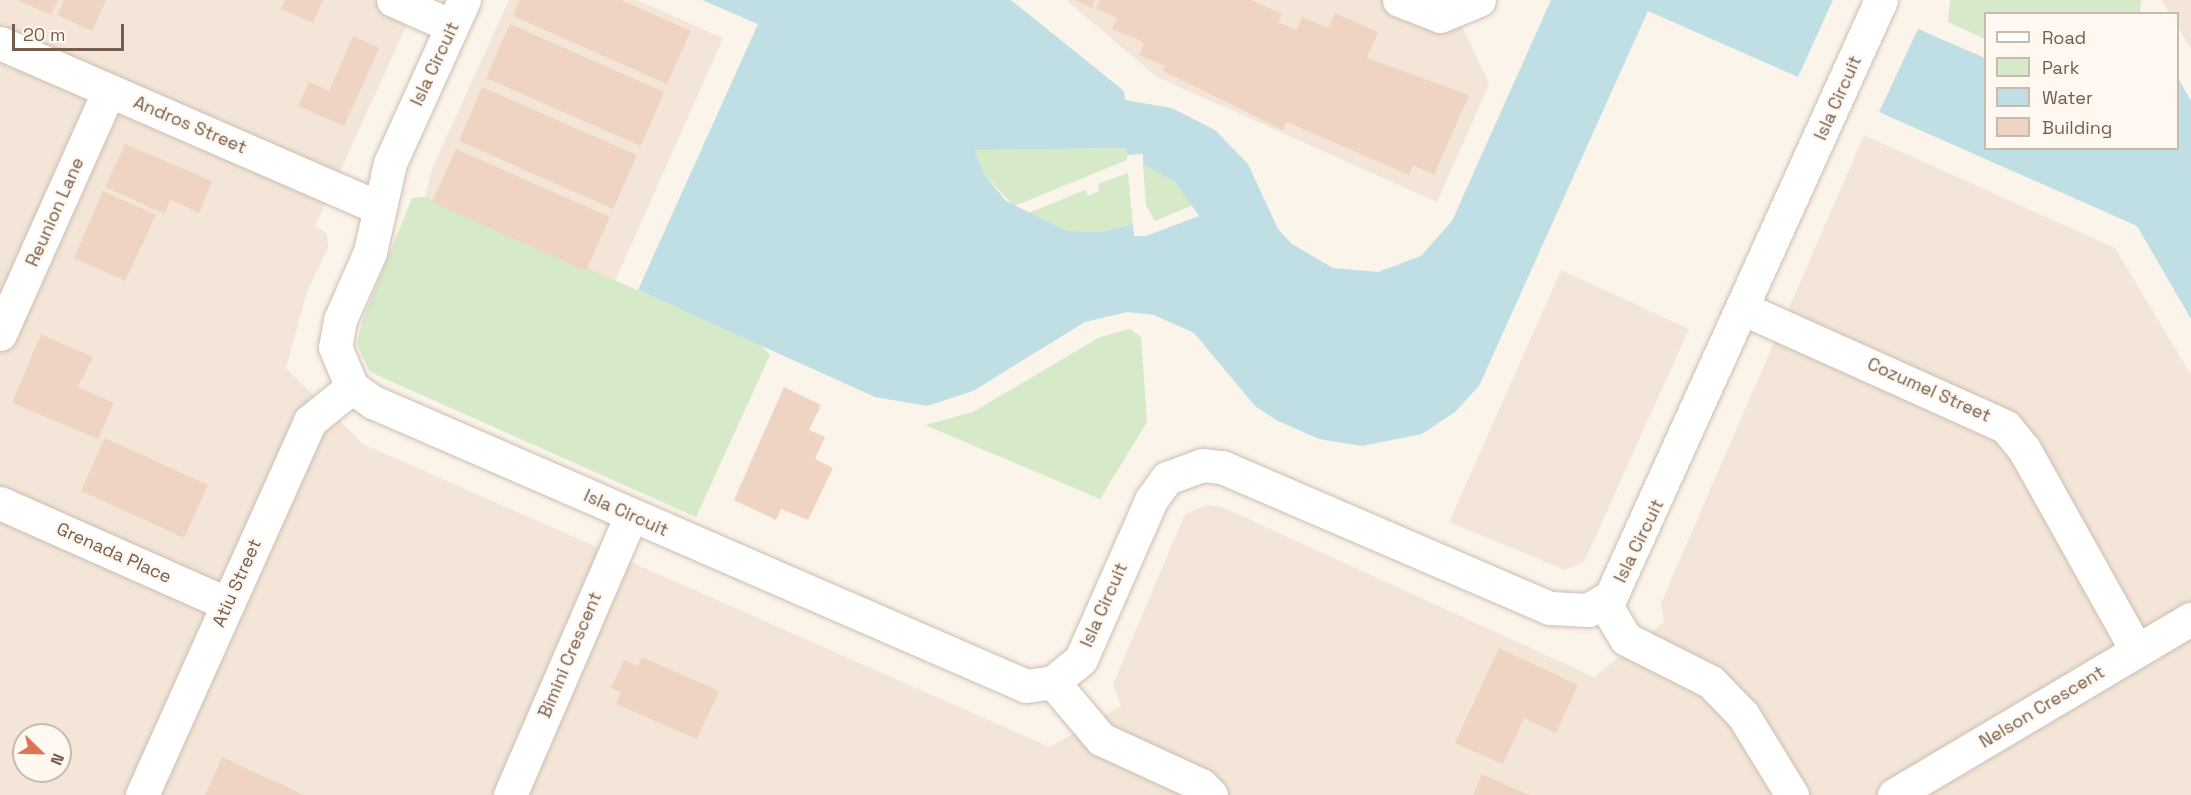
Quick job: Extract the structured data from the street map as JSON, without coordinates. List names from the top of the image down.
{
  "streets": {
    "street": [
      "Isla Circuit",
      "Andros Street",
      "Reunion Lane",
      "Cozumel Street",
      "Grenada Place",
      "Atiu Street",
      "Bimini Crescent",
      "Nelson Crescent"
    ]
  },
  "crossings": [
    ["Isla Circuit", "Andros Street"],
    ["Isla Circuit", "Cozumel Street"],
    ["Isla Circuit", "Atiu Street"],
    ["Isla Circuit", "Bimini Crescent"],
    ["Andros Street", "Reunion Lane"],
    ["Cozumel Street", "Nelson Crescent"],
    ["Grenada Place", "Atiu Street"]
  ],
  "legend": [
    "Road",
    "Park",
    "Water",
    "Building"
  ],
  "scale_bar": "20 m",
  "north": "bottom right"
}
